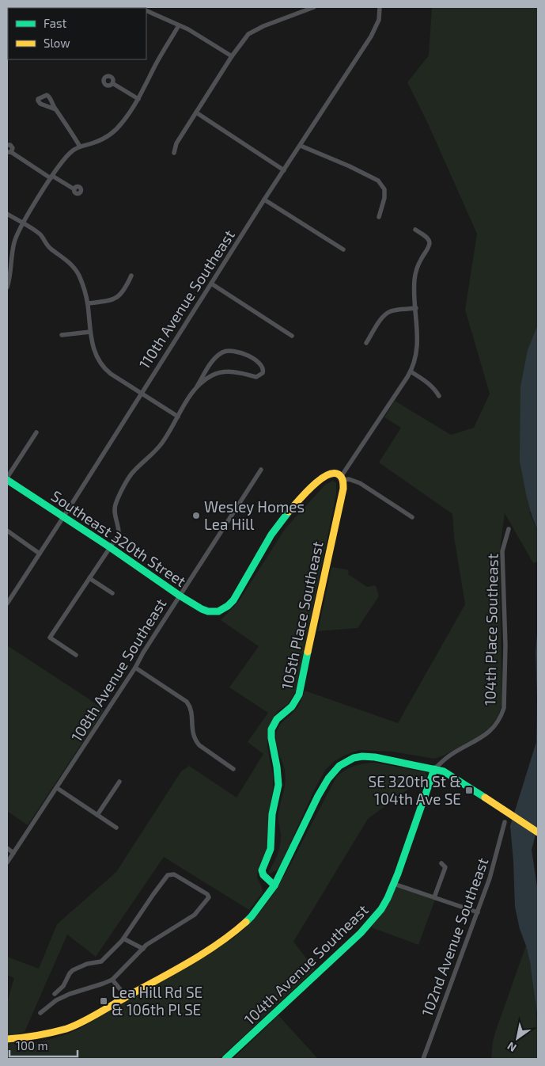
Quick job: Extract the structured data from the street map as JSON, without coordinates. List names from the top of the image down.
{
  "streets": {
    "street": [
      "110th Avenue Southeast",
      "Southeast 320th Street",
      "105th Place Southeast",
      "104th Place Southeast",
      "108th Avenue Southeast",
      "102nd Avenue Southeast",
      "104th Avenue Southeast"
    ]
  },
  "crossings": [
    ["110th Avenue Southeast", "Southeast 320th Street"],
    ["Southeast 320th Street", "105th Place Southeast"],
    ["Southeast 320th Street", "108th Avenue Southeast"],
    ["104th Place Southeast", "104th Avenue Southeast"]
  ],
  "places": {
    "other": ["Wesley Homes Lea Hill"],
    "transit": ["SE 320th St & 104th Ave SE", "Lea Hill Rd SE & 106th Pl SE"]
  },
  "legend": ["Fast", "Slow"],
  "scale_bar": "100 m",
  "north": "bottom left"
}
